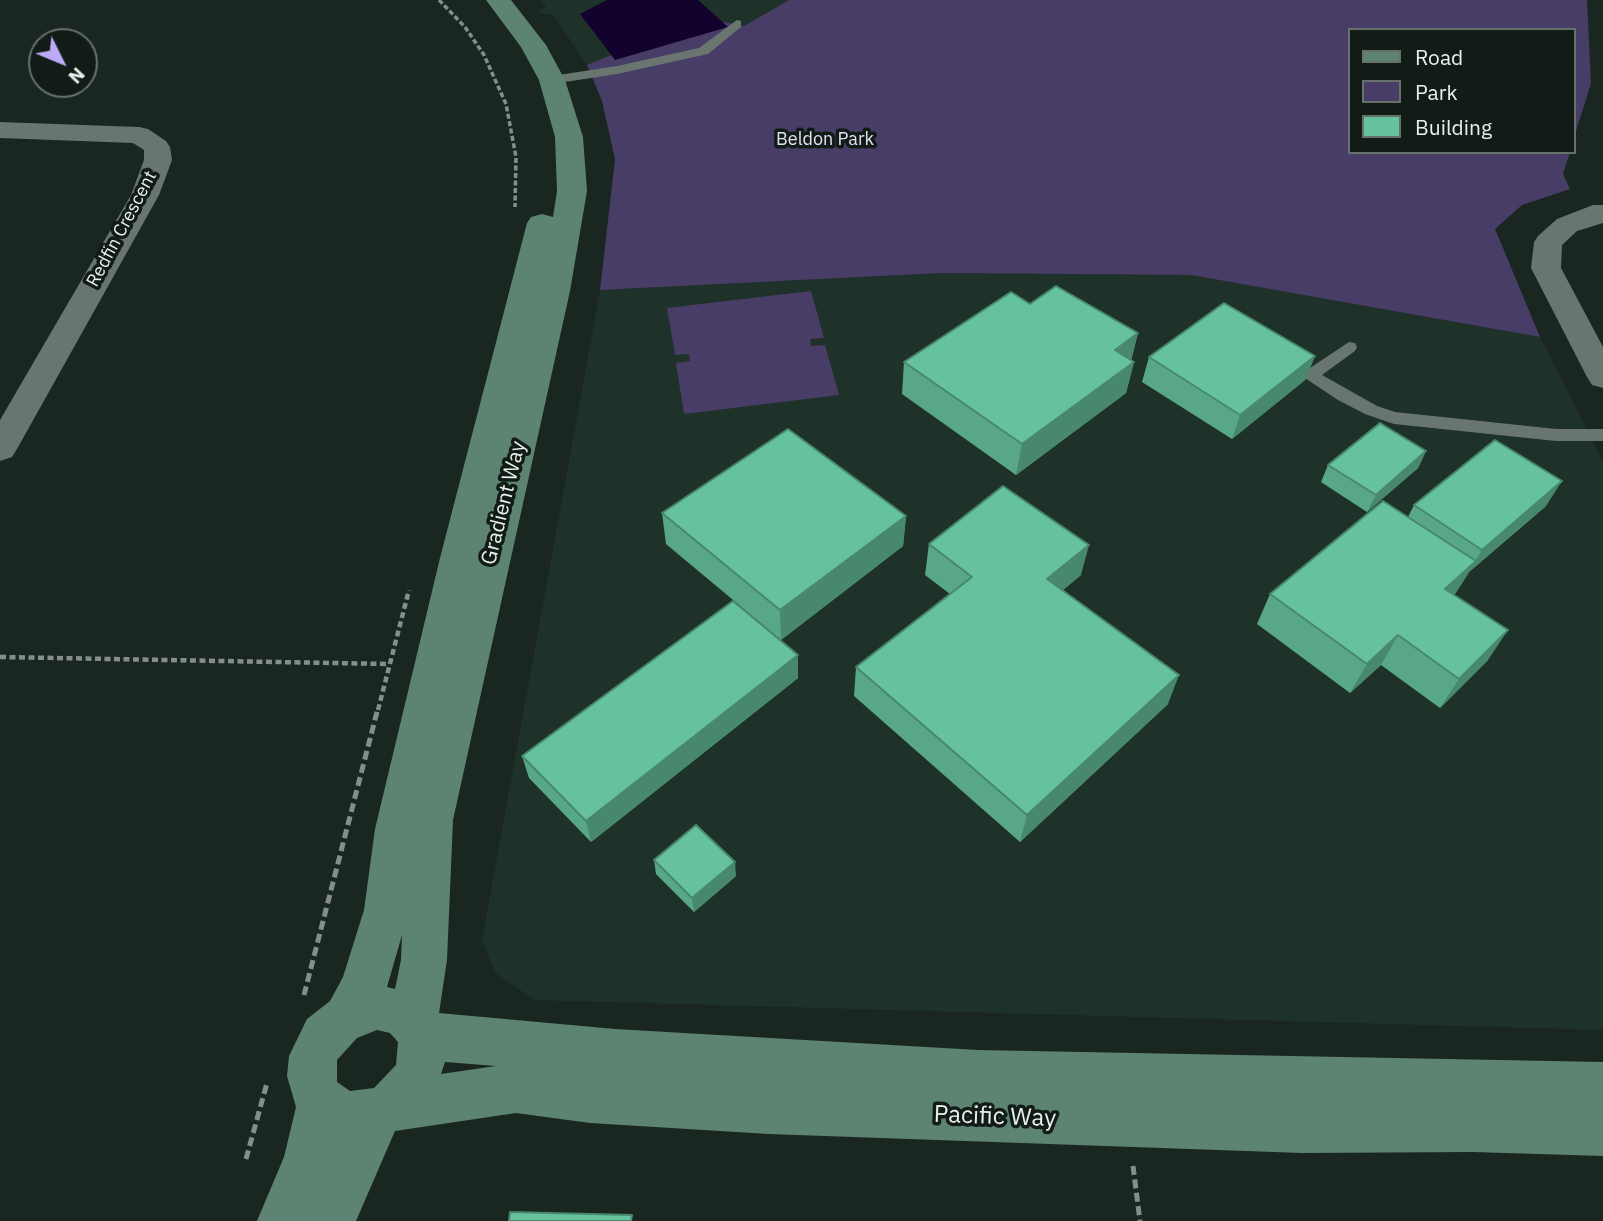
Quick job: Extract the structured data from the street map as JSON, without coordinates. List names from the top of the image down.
{
  "streets": {
    "street": ["Redfin Crescent", "Gradient Way", "Pacific Way"]
  },
  "crossings": [
    ["Gradient Way", "Pacific Way"]
  ],
  "parks": ["Beldon Park"],
  "legend": ["Road", "Park", "Building"],
  "north": "bottom right"
}
